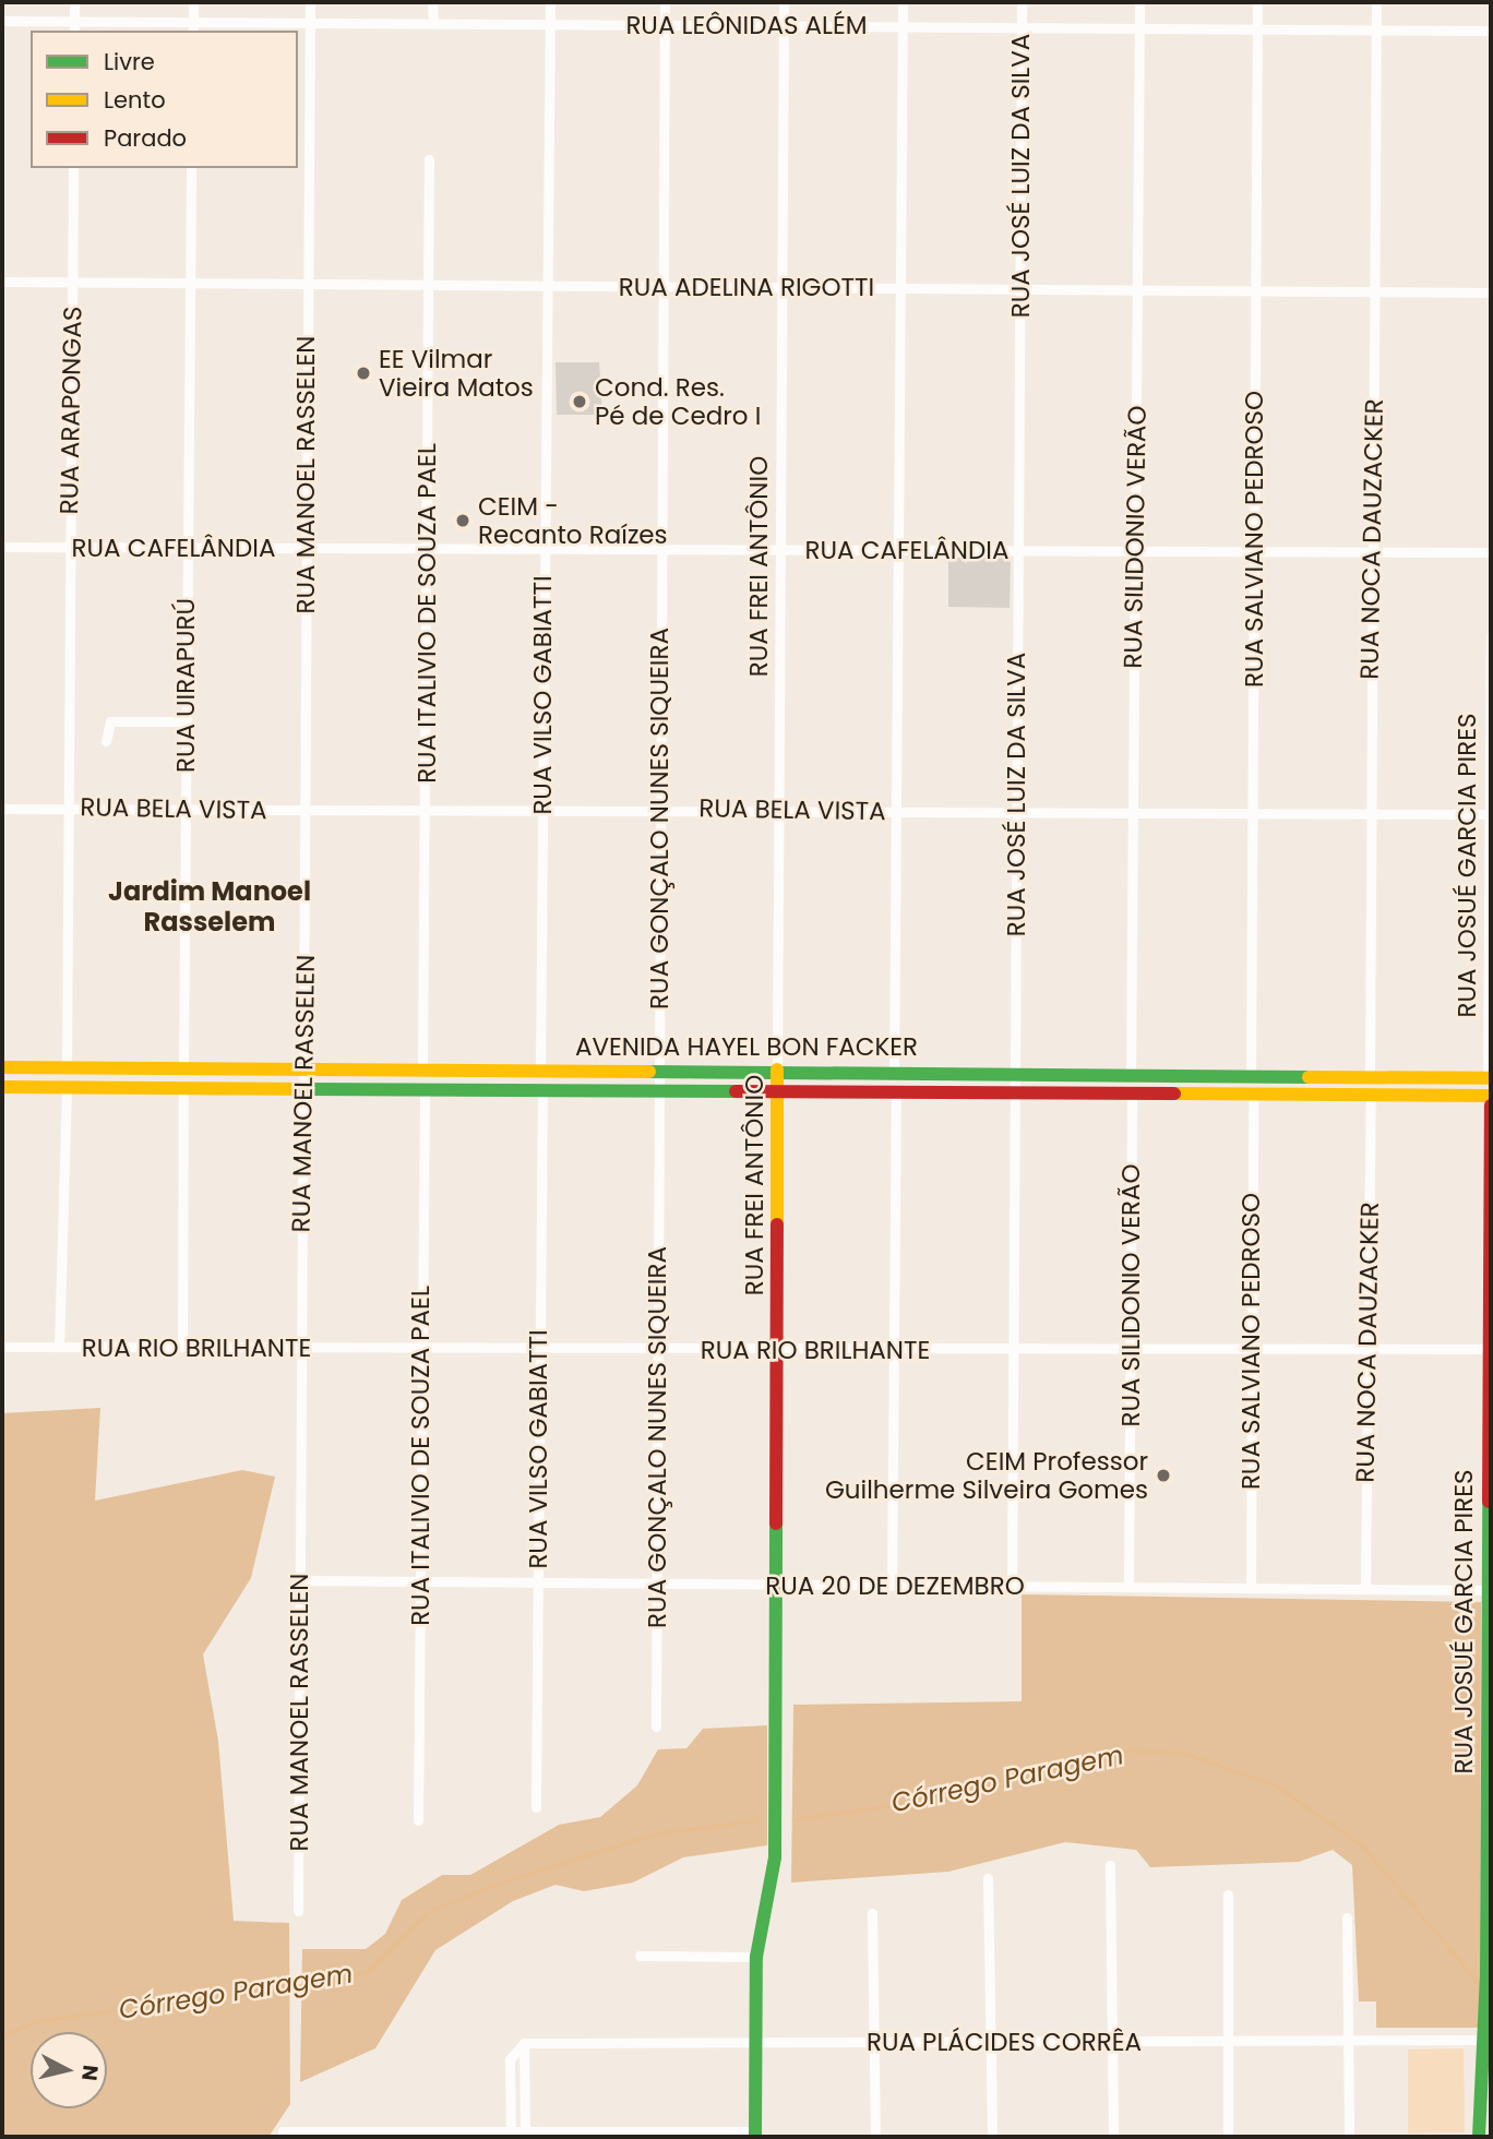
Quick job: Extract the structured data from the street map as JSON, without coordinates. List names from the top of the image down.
{
  "streets": {
    "main road": ["RUA FREI ANTÔNIO", "RUA JOSUÉ GARCIA PIRES", "AVENIDA HAYEL BON FACKER"],
    "street": [
      "RUA LEÔNIDAS ALÉM",
      "RUA JOSÉ LUIZ DA SILVA",
      "RUA ADELINA RIGOTTI",
      "RUA ARAPONGAS",
      "RUA MANOEL RASSELEN",
      "RUA SILIDONIO VERÃO",
      "RUA SALVIANO PEDROSO",
      "RUA NOCA DAUZACKER",
      "RUA CAFELÂNDIA",
      "RUA ITALIVIO DE SOUZA PAEL",
      "RUA UIRAPURÚ",
      "RUA VILSO GABIATTI",
      "RUA BELA VISTA",
      "RUA GONÇALO NUNES SIQUEIRA",
      "RUA RIO BRILHANTE",
      "RUA 20 DE DEZEMBRO",
      "RUA PLÁCIDES CORRÊA"
    ]
  },
  "crossings": [
    ["RUA LEÔNIDAS ALÉM", "RUA JOSÉ LUIZ DA SILVA"],
    ["RUA LEÔNIDAS ALÉM", "RUA MANOEL RASSELEN"],
    ["RUA LEÔNIDAS ALÉM", "RUA SILIDONIO VERÃO"],
    ["RUA LEÔNIDAS ALÉM", "RUA SALVIANO PEDROSO"],
    ["RUA LEÔNIDAS ALÉM", "RUA NOCA DAUZACKER"],
    ["RUA LEÔNIDAS ALÉM", "RUA FREI ANTÔNIO"],
    ["RUA LEÔNIDAS ALÉM", "RUA VILSO GABIATTI"],
    ["RUA LEÔNIDAS ALÉM", "RUA GONÇALO NUNES SIQUEIRA"],
    ["RUA JOSÉ LUIZ DA SILVA", "RUA ADELINA RIGOTTI"],
    ["RUA JOSÉ LUIZ DA SILVA", "RUA CAFELÂNDIA"],
    ["RUA JOSÉ LUIZ DA SILVA", "RUA BELA VISTA"],
    ["RUA JOSÉ LUIZ DA SILVA", "AVENIDA HAYEL BON FACKER"],
    ["RUA JOSÉ LUIZ DA SILVA", "RUA RIO BRILHANTE"],
    ["RUA JOSÉ LUIZ DA SILVA", "RUA 20 DE DEZEMBRO"],
    ["RUA ADELINA RIGOTTI", "RUA ARAPONGAS"],
    ["RUA ADELINA RIGOTTI", "RUA MANOEL RASSELEN"],
    ["RUA ADELINA RIGOTTI", "RUA SILIDONIO VERÃO"],
    ["RUA ADELINA RIGOTTI", "RUA SALVIANO PEDROSO"],
    ["RUA ADELINA RIGOTTI", "RUA NOCA DAUZACKER"],
    ["RUA ADELINA RIGOTTI", "RUA FREI ANTÔNIO"],
    ["RUA ADELINA RIGOTTI", "RUA ITALIVIO DE SOUZA PAEL"],
    ["RUA ADELINA RIGOTTI", "RUA UIRAPURÚ"],
    ["RUA ADELINA RIGOTTI", "RUA VILSO GABIATTI"],
    ["RUA ADELINA RIGOTTI", "RUA GONÇALO NUNES SIQUEIRA"],
    ["RUA ARAPONGAS", "RUA CAFELÂNDIA"],
    ["RUA ARAPONGAS", "RUA BELA VISTA"],
    ["RUA ARAPONGAS", "AVENIDA HAYEL BON FACKER"],
    ["RUA MANOEL RASSELEN", "RUA CAFELÂNDIA"],
    ["RUA MANOEL RASSELEN", "RUA BELA VISTA"],
    ["RUA MANOEL RASSELEN", "AVENIDA HAYEL BON FACKER"],
    ["RUA MANOEL RASSELEN", "RUA RIO BRILHANTE"],
    ["RUA MANOEL RASSELEN", "RUA 20 DE DEZEMBRO"],
    ["RUA SILIDONIO VERÃO", "RUA CAFELÂNDIA"],
    ["RUA SILIDONIO VERÃO", "RUA BELA VISTA"],
    ["RUA SILIDONIO VERÃO", "AVENIDA HAYEL BON FACKER"],
    ["RUA SILIDONIO VERÃO", "RUA RIO BRILHANTE"],
    ["RUA SILIDONIO VERÃO", "RUA 20 DE DEZEMBRO"],
    ["RUA SALVIANO PEDROSO", "RUA CAFELÂNDIA"],
    ["RUA SALVIANO PEDROSO", "RUA BELA VISTA"],
    ["RUA SALVIANO PEDROSO", "AVENIDA HAYEL BON FACKER"],
    ["RUA SALVIANO PEDROSO", "RUA RIO BRILHANTE"],
    ["RUA SALVIANO PEDROSO", "RUA 20 DE DEZEMBRO"],
    ["RUA NOCA DAUZACKER", "RUA CAFELÂNDIA"],
    ["RUA NOCA DAUZACKER", "RUA BELA VISTA"],
    ["RUA NOCA DAUZACKER", "AVENIDA HAYEL BON FACKER"],
    ["RUA NOCA DAUZACKER", "RUA RIO BRILHANTE"],
    ["RUA NOCA DAUZACKER", "RUA 20 DE DEZEMBRO"],
    ["RUA CAFELÂNDIA", "RUA FREI ANTÔNIO"],
    ["RUA CAFELÂNDIA", "RUA ITALIVIO DE SOUZA PAEL"],
    ["RUA CAFELÂNDIA", "RUA UIRAPURÚ"],
    ["RUA CAFELÂNDIA", "RUA VILSO GABIATTI"],
    ["RUA CAFELÂNDIA", "RUA GONÇALO NUNES SIQUEIRA"],
    ["RUA FREI ANTÔNIO", "RUA BELA VISTA"],
    ["RUA FREI ANTÔNIO", "AVENIDA HAYEL BON FACKER"],
    ["RUA FREI ANTÔNIO", "RUA RIO BRILHANTE"],
    ["RUA FREI ANTÔNIO", "RUA 20 DE DEZEMBRO"],
    ["RUA FREI ANTÔNIO", "RUA PLÁCIDES CORRÊA"],
    ["RUA ITALIVIO DE SOUZA PAEL", "RUA BELA VISTA"],
    ["RUA ITALIVIO DE SOUZA PAEL", "AVENIDA HAYEL BON FACKER"],
    ["RUA ITALIVIO DE SOUZA PAEL", "RUA RIO BRILHANTE"],
    ["RUA ITALIVIO DE SOUZA PAEL", "RUA 20 DE DEZEMBRO"],
    ["RUA UIRAPURÚ", "RUA BELA VISTA"],
    ["RUA UIRAPURÚ", "AVENIDA HAYEL BON FACKER"],
    ["RUA VILSO GABIATTI", "RUA BELA VISTA"],
    ["RUA VILSO GABIATTI", "AVENIDA HAYEL BON FACKER"],
    ["RUA VILSO GABIATTI", "RUA RIO BRILHANTE"],
    ["RUA VILSO GABIATTI", "RUA 20 DE DEZEMBRO"],
    ["RUA BELA VISTA", "RUA GONÇALO NUNES SIQUEIRA"],
    ["RUA BELA VISTA", "RUA JOSUÉ GARCIA PIRES"],
    ["RUA GONÇALO NUNES SIQUEIRA", "AVENIDA HAYEL BON FACKER"],
    ["RUA GONÇALO NUNES SIQUEIRA", "RUA RIO BRILHANTE"],
    ["RUA GONÇALO NUNES SIQUEIRA", "RUA 20 DE DEZEMBRO"],
    ["RUA JOSUÉ GARCIA PIRES", "AVENIDA HAYEL BON FACKER"],
    ["RUA JOSUÉ GARCIA PIRES", "RUA RIO BRILHANTE"],
    ["RUA JOSUÉ GARCIA PIRES", "RUA 20 DE DEZEMBRO"],
    ["RUA JOSUÉ GARCIA PIRES", "RUA PLÁCIDES CORRÊA"]
  ],
  "districts": ["Jardim Manoel Rasselem"],
  "water": ["Córrego Paragem"],
  "places": [
    "EE Vilmar Vieira Matos",
    "Cond. Res. Pé de Cedro I",
    "CEIM - Recanto Raízes",
    "CEIM Professor Guilherme Silveira Gomes"
  ],
  "legend": ["Livre", "Lento", "Parado"],
  "north": "right"
}
